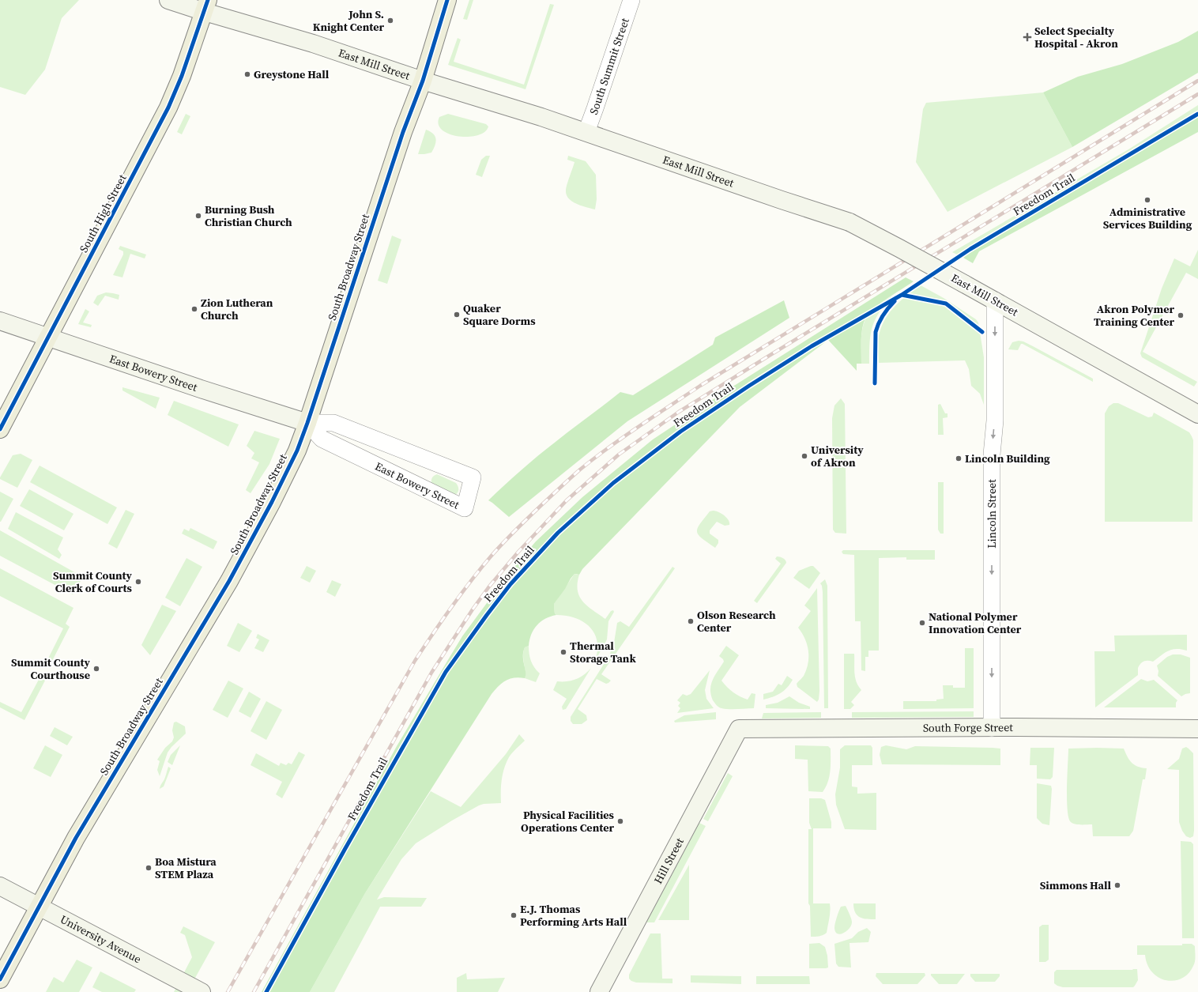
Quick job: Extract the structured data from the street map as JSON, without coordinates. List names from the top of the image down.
{
  "streets": {
    "main road": ["South High Street", "South Broadway Street"],
    "street": [
      "East Mill Street",
      "South Summit Street",
      "East Bowery Street",
      "Lincoln Street",
      "South Forge Street",
      "Hill Street",
      "University Avenue"
    ],
    "cycle path": ["Freedom Trail"]
  },
  "crossings": [
    ["East Mill Street", "South Summit Street"],
    ["East Mill Street", "South High Street"],
    ["East Mill Street", "South Broadway Street"],
    ["East Mill Street", "Lincoln Street"],
    ["South High Street", "East Bowery Street"],
    ["South Broadway Street", "East Bowery Street"],
    ["South Broadway Street", "University Avenue"],
    ["Lincoln Street", "South Forge Street"],
    ["South Forge Street", "Hill Street"]
  ],
  "one_way": ["Lincoln Street"],
  "places": {
    "other": [
      "John S. Knight Center",
      "Greystone Hall",
      "Administrative Services Building",
      "Burning Bush Christian Church",
      "Zion Lutheran Church",
      "Quaker Square Dorms",
      "Akron Polymer Training Center",
      "University of Akron",
      "Lincoln Building",
      "Summit County Clerk of Courts",
      "Olson Research Center",
      "National Polymer Innovation Center",
      "Thermal Storage Tank",
      "Summit County Courthouse",
      "Physical Facilities Operations Center",
      "Boa Mistura STEM Plaza",
      "Simmons Hall",
      "E.J. Thomas Performing Arts Hall"
    ],
    "health": ["Select Specialty Hospital - Akron"]
  }
}
